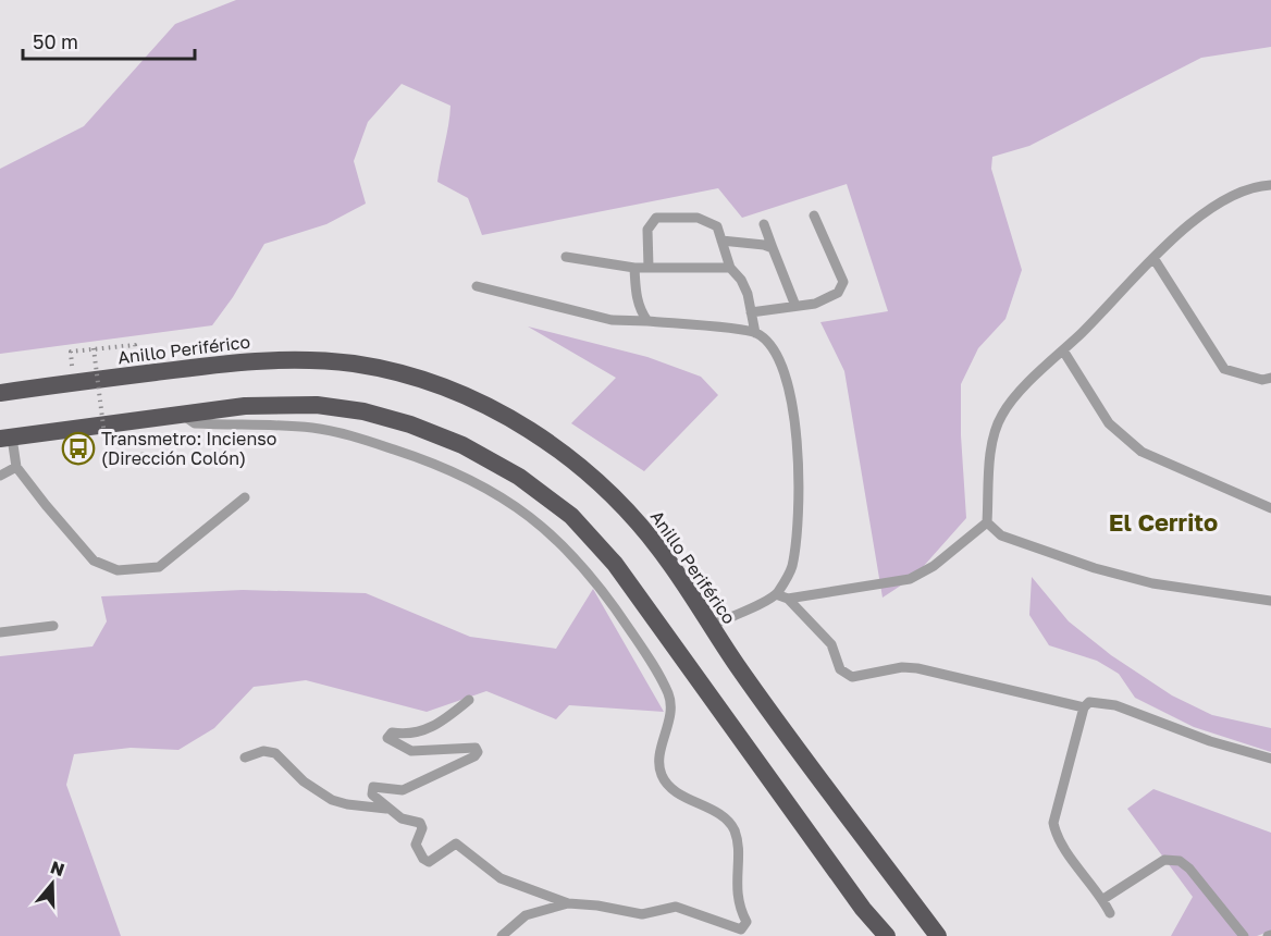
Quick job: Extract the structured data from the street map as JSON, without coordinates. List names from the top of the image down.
{
  "streets": {
    "highway": ["Anillo Periférico"]
  },
  "districts": ["El Cerrito"],
  "places": {
    "bus stop": ["Transmetro: Incienso (Dirección Colón)"]
  },
  "scale_bar": "50 m",
  "north": "top"
}
